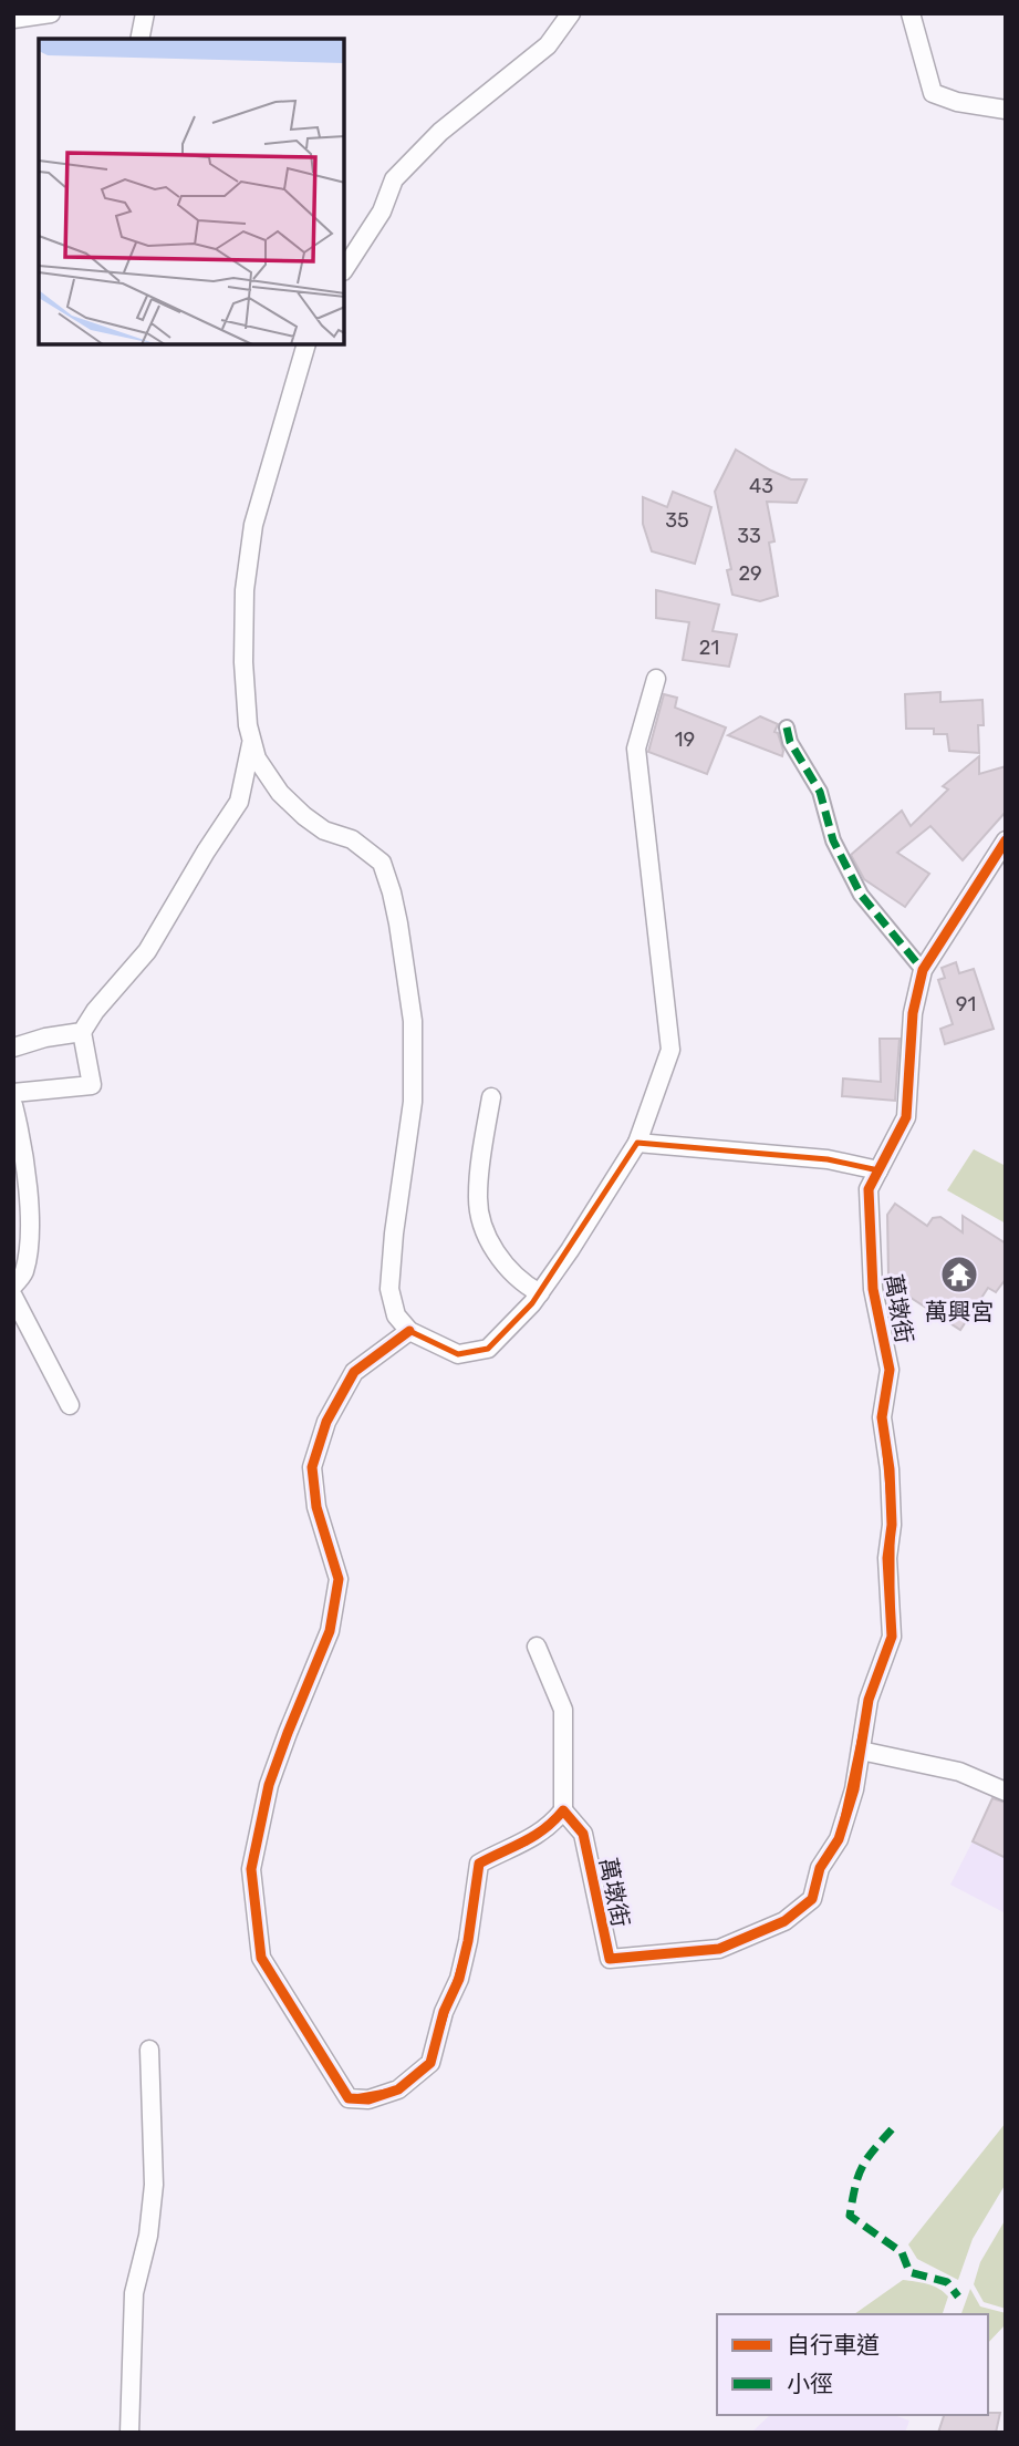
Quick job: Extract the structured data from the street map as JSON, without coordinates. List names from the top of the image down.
{
  "streets": {
    "street": ["萬墩街"]
  },
  "places": {
    "temple": ["萬興宮"]
  },
  "house_numbers": [
    "43",
    "35",
    "33",
    "29",
    "21",
    "19",
    "91"
  ],
  "legend": ["自行車道", "小徑"]
}
